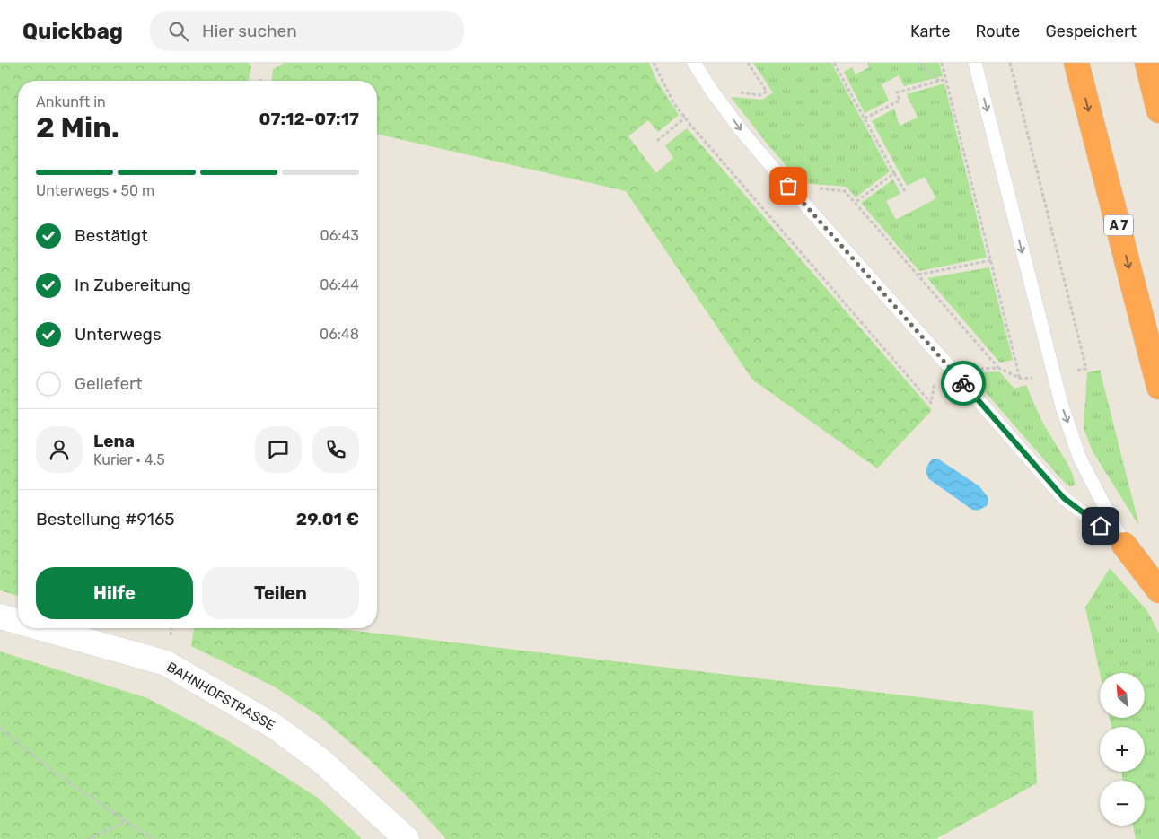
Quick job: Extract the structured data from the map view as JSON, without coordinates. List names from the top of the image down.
{
  "streets": {
    "highway": ["A 7"],
    "street": ["BAHNHOFSTRASSE"]
  },
  "north": "top left",
  "page": {
    "header": "Quickbag",
    "search": "Hier suchen",
    "nav": ["Karte", "Route", "Gespeichert"],
    "heading": ["2 Min.", "Ankunft in", "07:12–07:17"],
    "panel": [
      "Lena",
      "Kurier · 4.5",
      "Bestellung #9165",
      "29.01 €"
    ],
    "bar": "Unterwegs · 50 m",
    "list": [
      ["Bestätigt", "06:43"],
      ["In Zubereitung", "06:44"],
      ["Unterwegs", "06:48"],
      "Geliefert"
    ],
    "buttons": ["Hilfe", "Teilen"],
    "map_buttons": ["+", "−"]
  }
}
